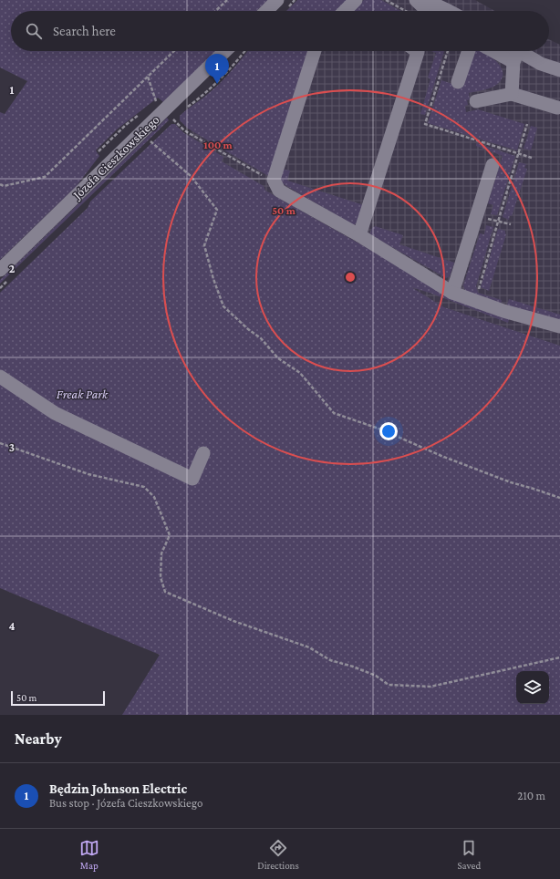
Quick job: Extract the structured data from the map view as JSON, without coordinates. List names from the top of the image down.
{
  "streets": {
    "street": ["Józefa Cieszkowskiego"]
  },
  "parks": ["Freak Park"],
  "scale_bar": "50 m",
  "page": {
    "search": "Search here",
    "pins": "1",
    "scale": "50 m",
    "heading": "Nearby",
    "list": [
      {
        "mark": "1",
        "name": "Będzin Johnson Electric",
        "note": "Bus stop · Józefa Cieszkowskiego",
        "value": "210 m"
      }
    ],
    "nav": ["Map", "Directions", "Saved"]
  },
  "grid": {
    "rows": [
      "1",
      "2",
      "3",
      "4"
    ]
  },
  "rings": ["100 m", "50 m"]
}
